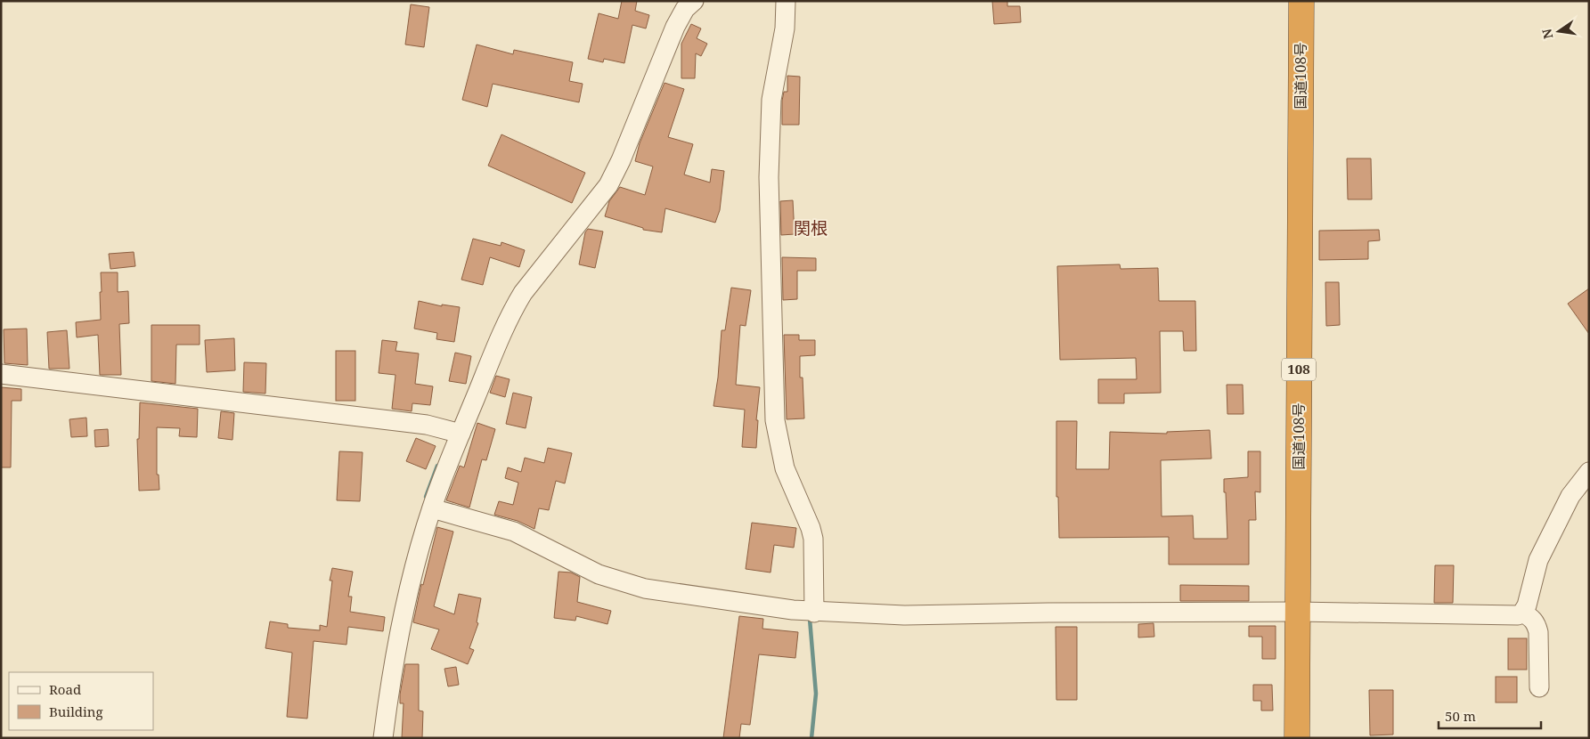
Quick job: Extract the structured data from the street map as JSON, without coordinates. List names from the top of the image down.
{
  "streets": {
    "highway": ["国道108号", "108"]
  },
  "districts": ["関根"],
  "legend": ["Road", "Building"],
  "scale_bar": "50 m",
  "north": "left"
}
